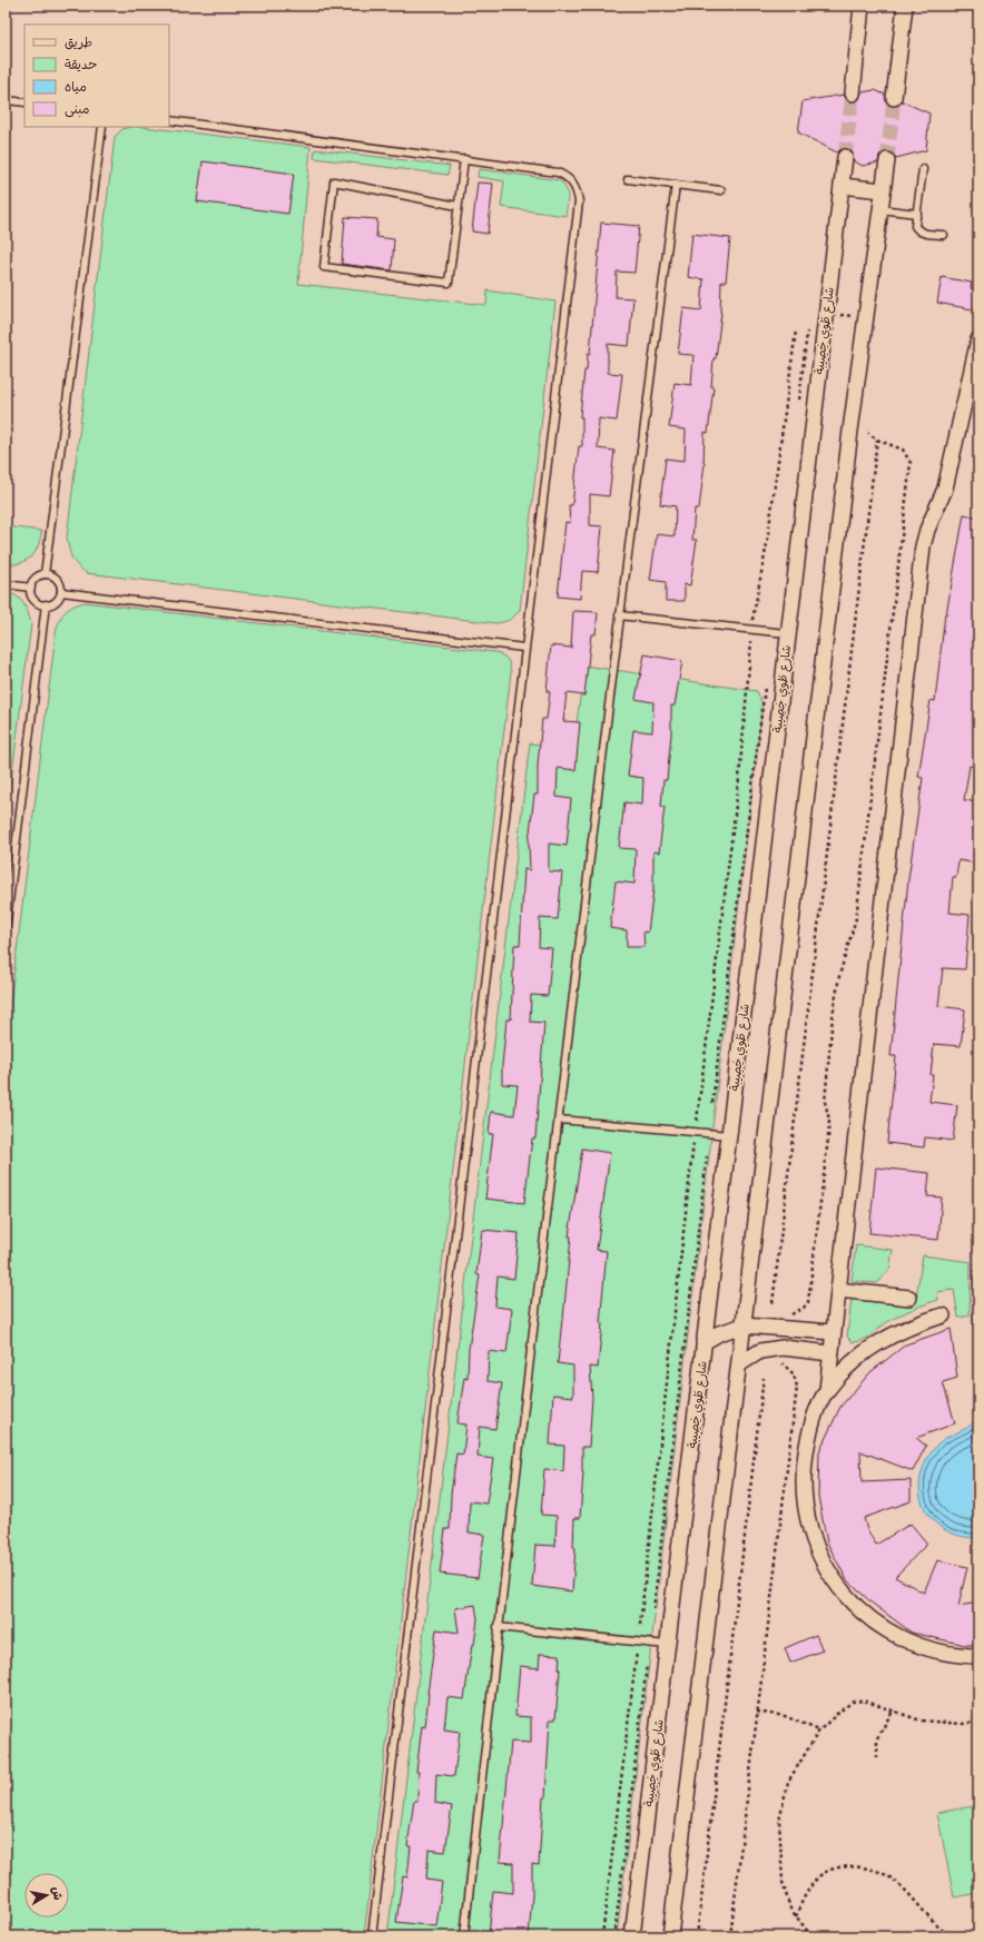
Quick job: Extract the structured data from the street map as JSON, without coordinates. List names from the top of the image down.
{
  "streets": {
    "street": ["شارع طَوِي خِصِيبة"]
  },
  "legend": [
    "طريق",
    "حديقة",
    "مياه",
    "مبنى"
  ],
  "north": "right"
}
